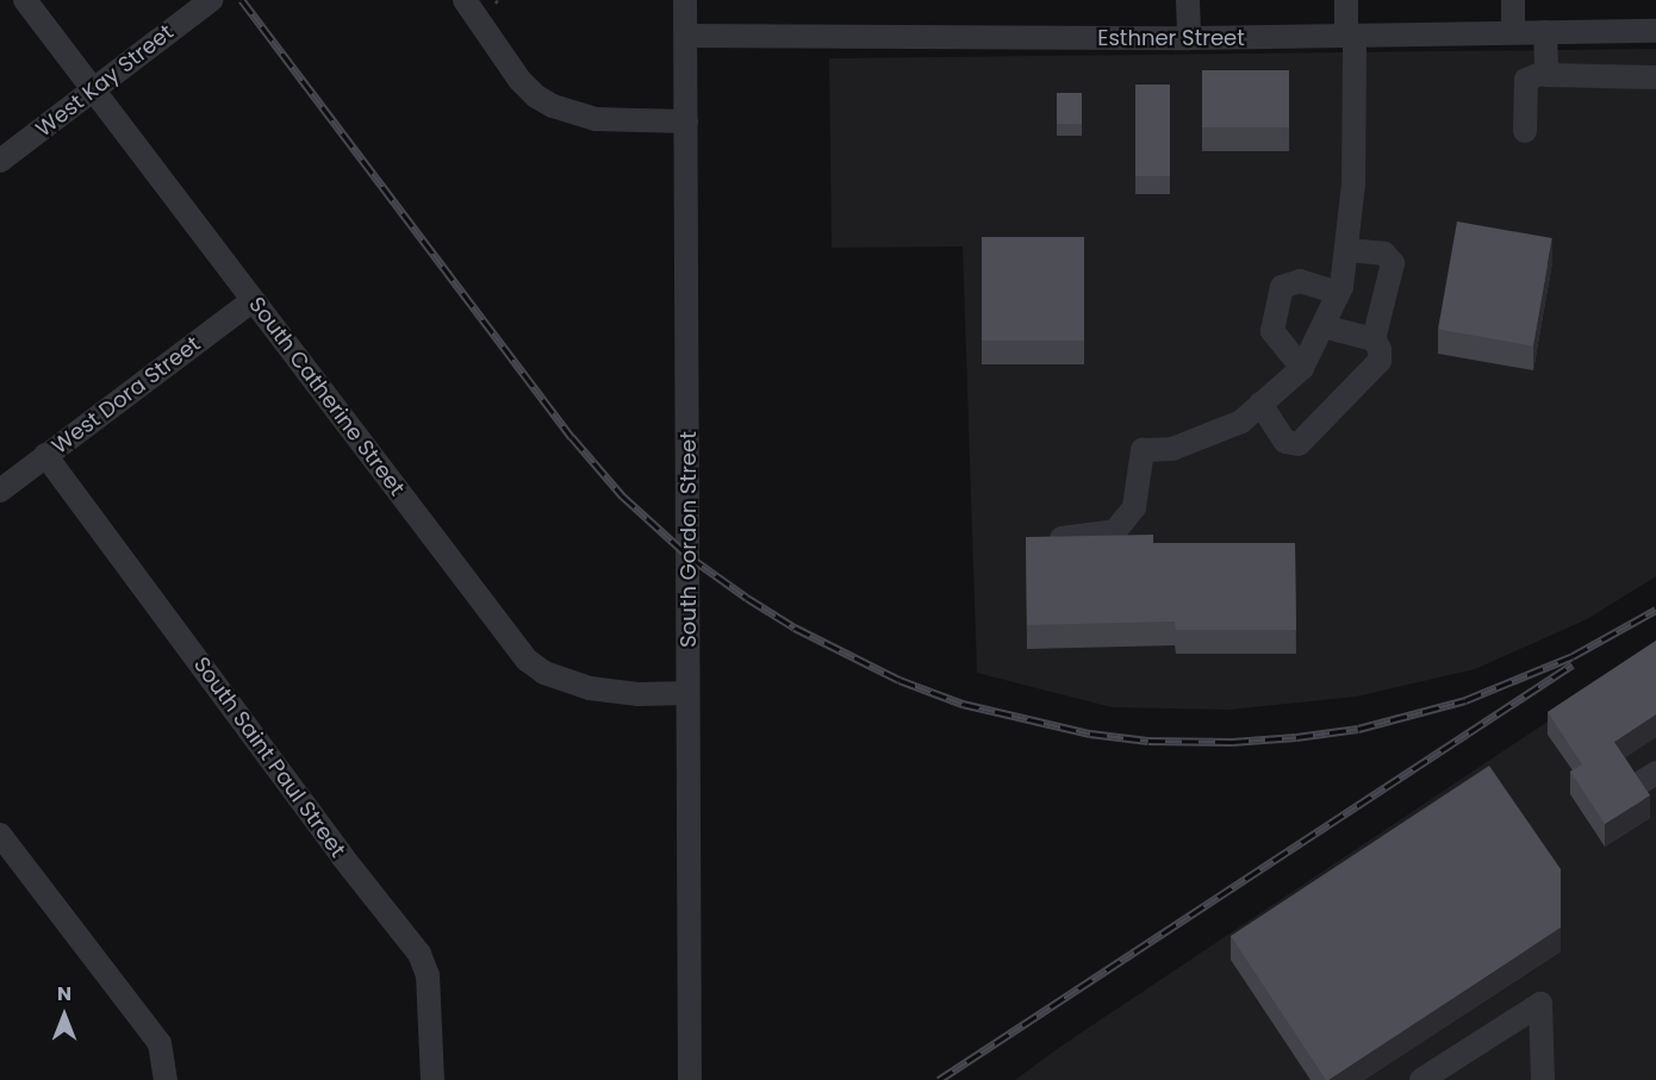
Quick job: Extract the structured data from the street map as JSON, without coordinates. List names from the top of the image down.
{
  "streets": {
    "street": [
      "Esthner Street",
      "West Kay Street",
      "West Dora Street",
      "South Catherine Street",
      "South Gordon Street",
      "South Saint Paul Street"
    ]
  },
  "crossings": [
    ["Esthner Street", "South Gordon Street"],
    ["West Kay Street", "South Catherine Street"],
    ["West Dora Street", "South Catherine Street"],
    ["West Dora Street", "South Saint Paul Street"],
    ["South Catherine Street", "South Gordon Street"]
  ],
  "north": "top"
}
